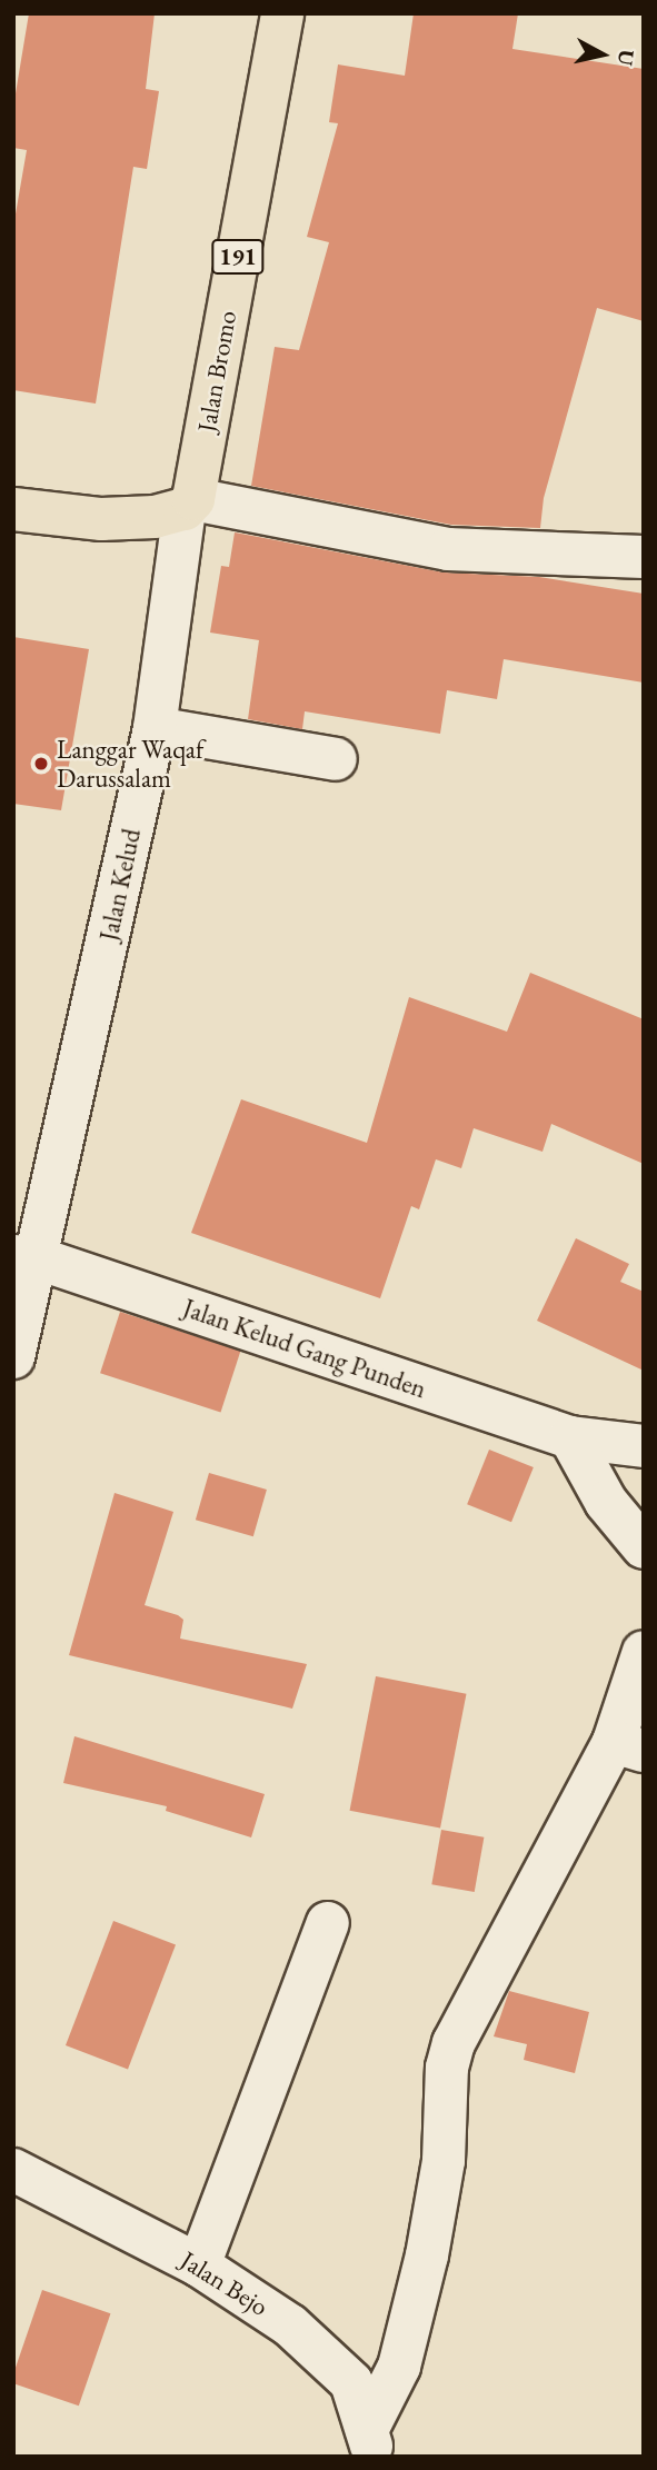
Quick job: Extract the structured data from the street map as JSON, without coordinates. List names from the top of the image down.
{
  "streets": {
    "main road": ["191", "Jalan Bromo"],
    "street": ["Jalan Kelud", "Jalan Kelud Gang Punden", "Jalan Bejo"]
  },
  "crossings": [
    ["Jalan Bromo", "Jalan Kelud"],
    ["Jalan Kelud", "Jalan Kelud Gang Punden"]
  ],
  "places": ["Langgar Waqaf Darussalam"],
  "north": "right"
}
